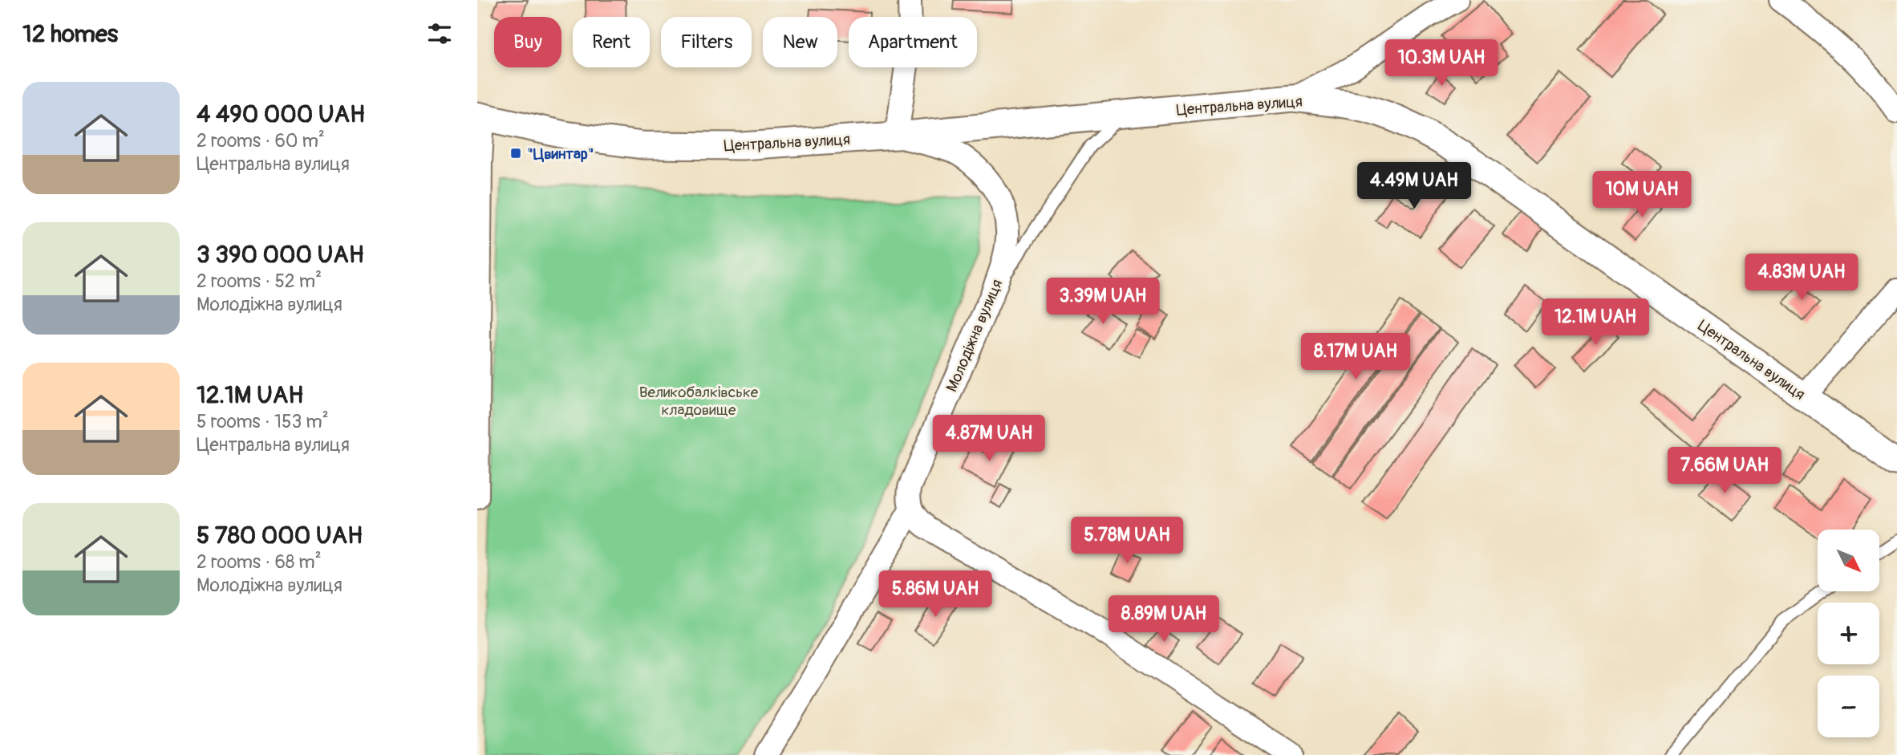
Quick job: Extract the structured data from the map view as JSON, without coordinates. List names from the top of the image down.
{
  "streets": {
    "street": ["Центральна вулиця", "Молодіжна вулиця"]
  },
  "crossings": [
    ["Центральна вулиця", "Молодіжна вулиця"]
  ],
  "parks": ["Великобалківське кладовище"],
  "places": {
    "transit": ["\"Цвинтар\""]
  },
  "north": "bottom right",
  "page": {
    "heading": "12 homes",
    "chip": [
      "Buy",
      "Rent",
      "Filters",
      "New",
      "Apartment"
    ],
    "price": [
      "10.3M UAH",
      "4.49M UAH",
      "10M UAH",
      "4.83M UAH",
      "3.39M UAH",
      "12.1M UAH",
      "8.17M UAH",
      "4.87M UAH",
      "7.66M UAH",
      "5.78M UAH",
      "5.86M UAH",
      "8.89M UAH"
    ],
    "list": [
      {
        "name": "4 490 000 UAH",
        "note": "2 rooms · 60 m² · Центральна вулиця"
      },
      {
        "name": "3 390 000 UAH",
        "note": "2 rooms · 52 m² · Молодіжна вулиця"
      },
      {
        "name": "12.1M UAH",
        "note": "5 rooms · 153 m² · Центральна вулиця"
      },
      {
        "name": "5 780 000 UAH",
        "note": "2 rooms · 68 m² · Молодіжна вулиця"
      }
    ],
    "map_buttons": ["+", "−"]
  }
}
